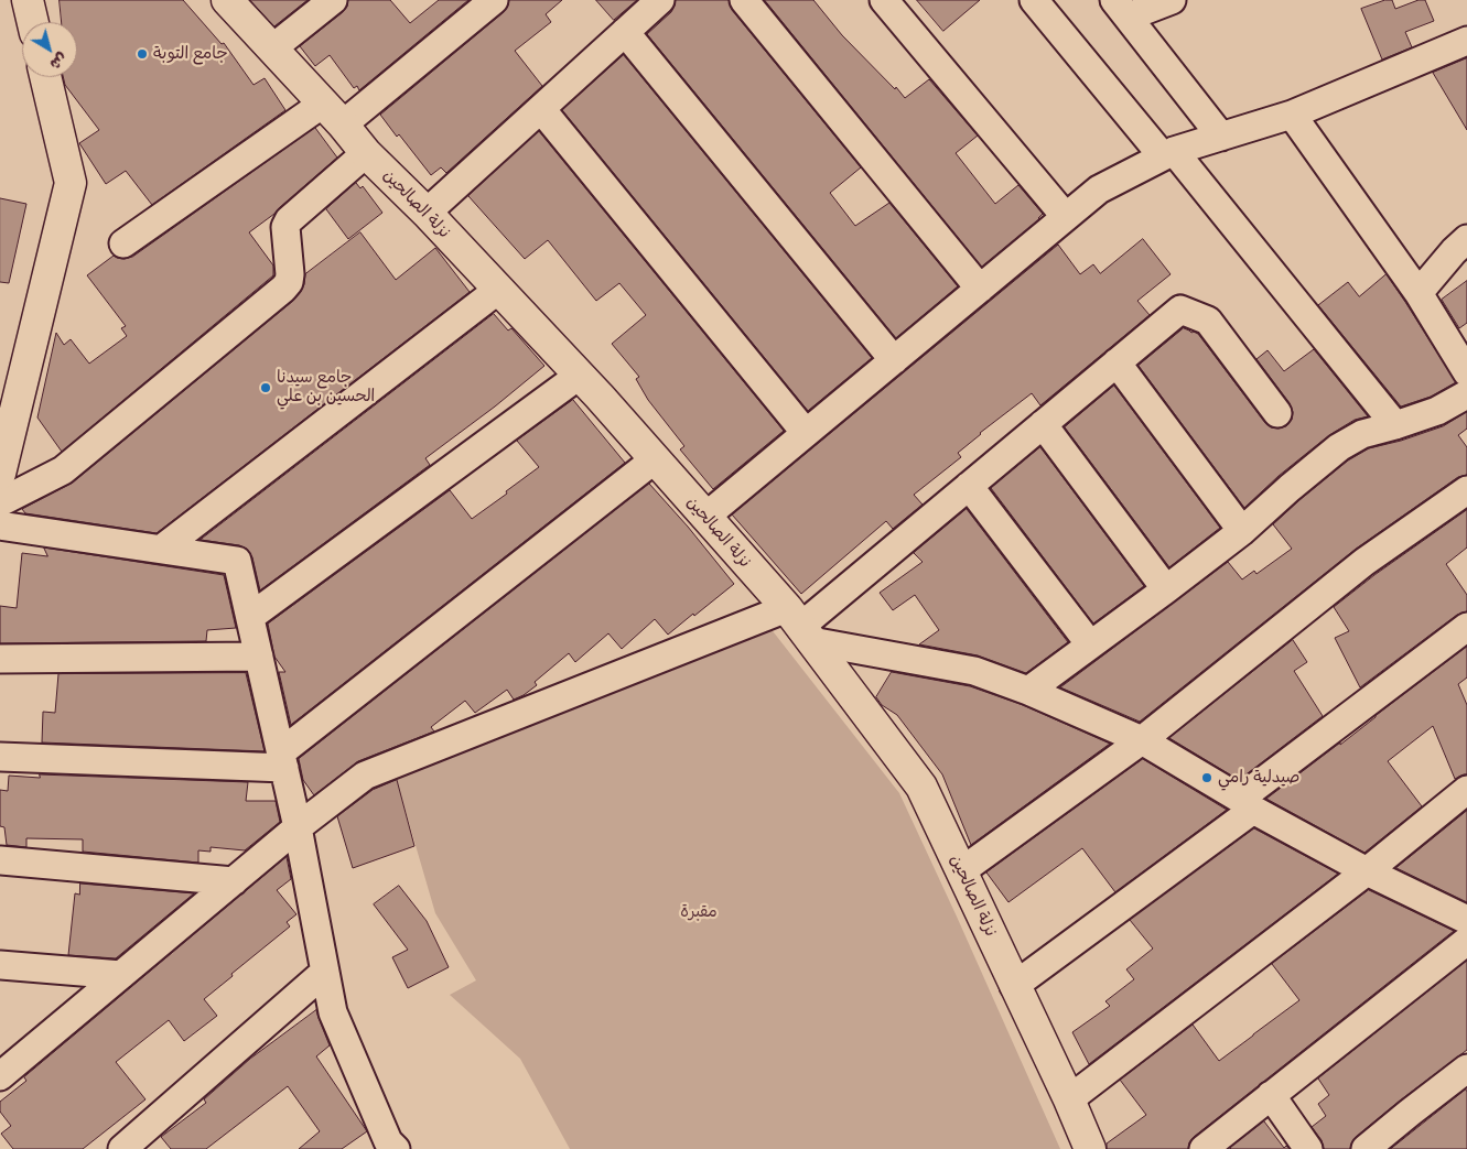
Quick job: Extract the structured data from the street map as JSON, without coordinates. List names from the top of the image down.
{
  "streets": {
    "main road": ["نزلة الصالحين"]
  },
  "parks": ["مقبرة"],
  "places": ["جامع التوبة", "جامع سيدنا الحسين بن علي", "صيدلية رامي"],
  "north": "bottom right"
}
